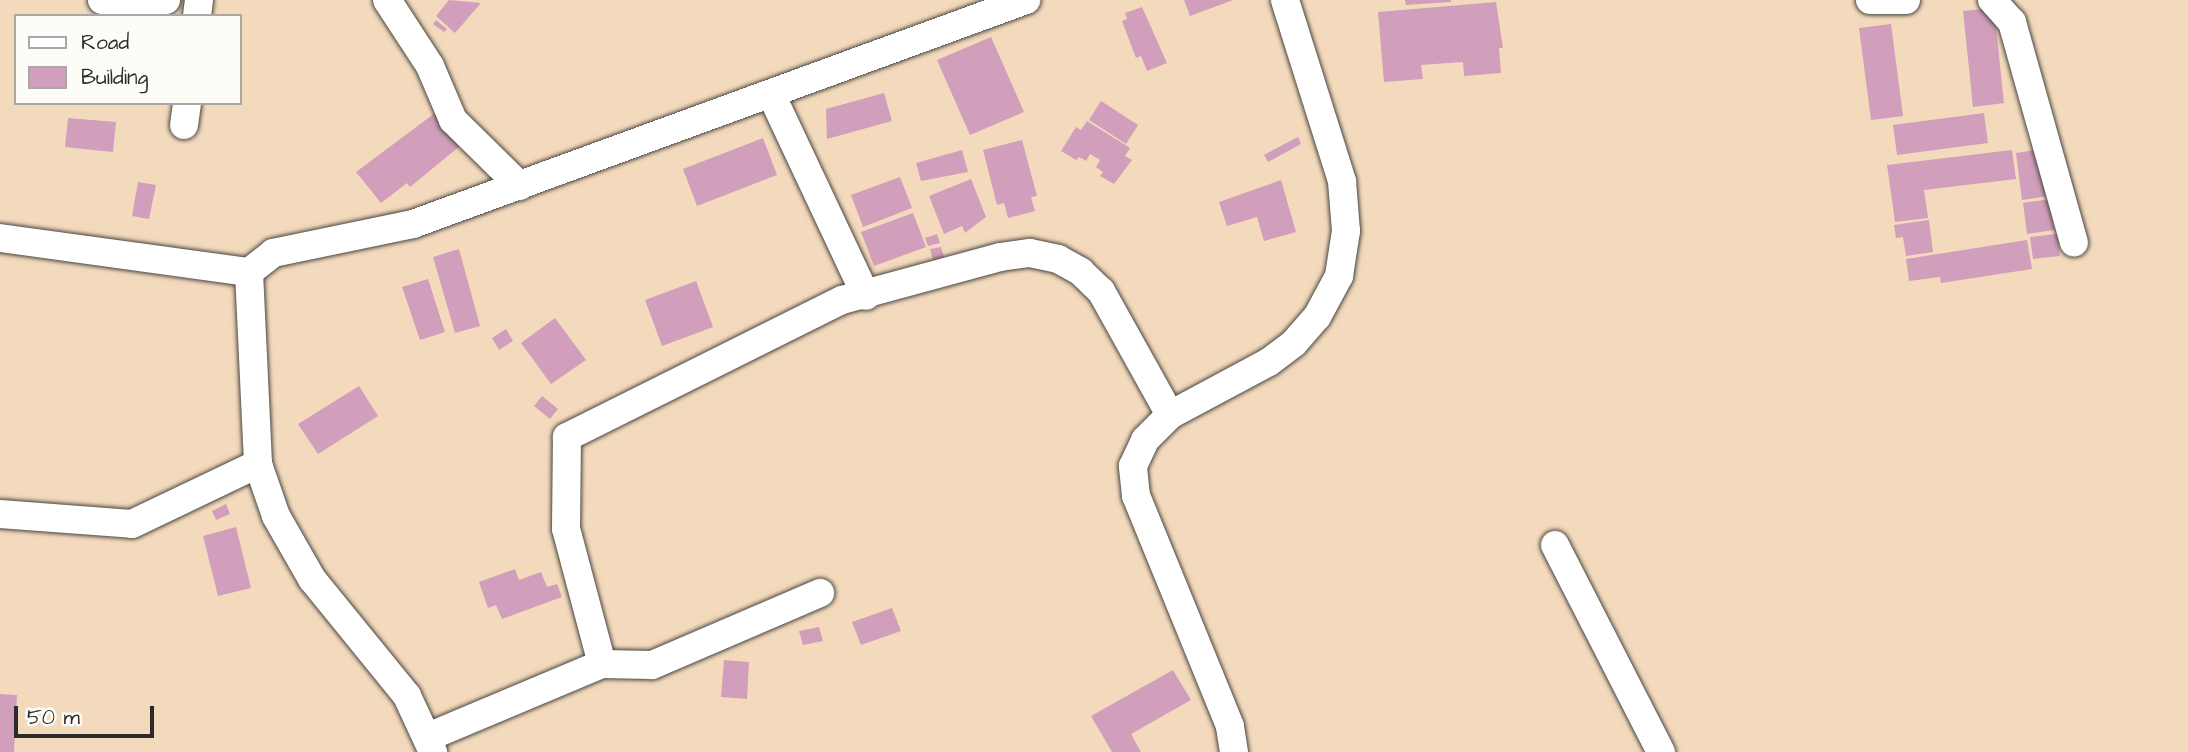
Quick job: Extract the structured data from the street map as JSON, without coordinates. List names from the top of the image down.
{
  "legend": ["Road", "Building"],
  "scale_bar": "50 m"
}
